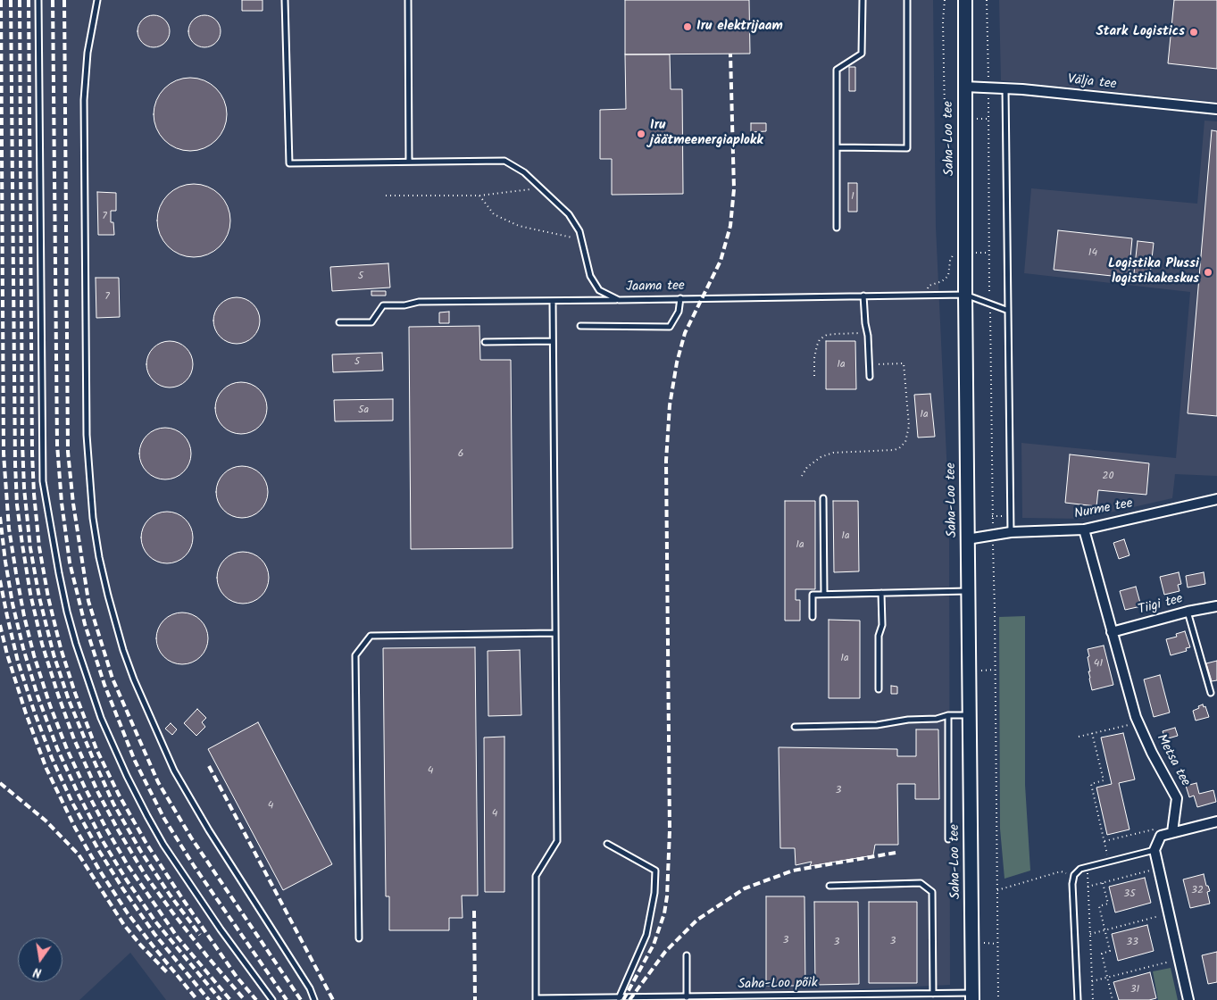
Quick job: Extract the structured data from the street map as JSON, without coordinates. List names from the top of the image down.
{
  "streets": {
    "main road": ["Saha-Loo tee"],
    "street": [
      "Välja tee",
      "Nurme tee",
      "Tiigi tee",
      "Metsa tee"
    ],
    "lane": ["Jaama tee", "Saha-Loo põik"]
  },
  "crossings": [
    ["Välja tee", "Saha-Loo tee"],
    ["Saha-Loo tee", "Jaama tee"],
    ["Saha-Loo tee", "Nurme tee"],
    ["Saha-Loo tee", "Saha-Loo põik"],
    ["Nurme tee", "Metsa tee"],
    ["Tiigi tee", "Metsa tee"]
  ],
  "places": [
    "Iru elektrijaam",
    "Stark Logistics",
    "Iru jäätmeenergiaplokk",
    "Logistika Plussi logistikakeskus"
  ],
  "house_numbers": [
    "1",
    "7",
    "14",
    "5",
    "7",
    "5",
    "1a",
    "5a",
    "1a",
    "6",
    "20",
    "1a",
    "1a",
    "1a",
    "41",
    "4",
    "3",
    "4",
    "4",
    "32",
    "35",
    "3",
    "3",
    "3",
    "33",
    "31"
  ],
  "north": "bottom"
}
